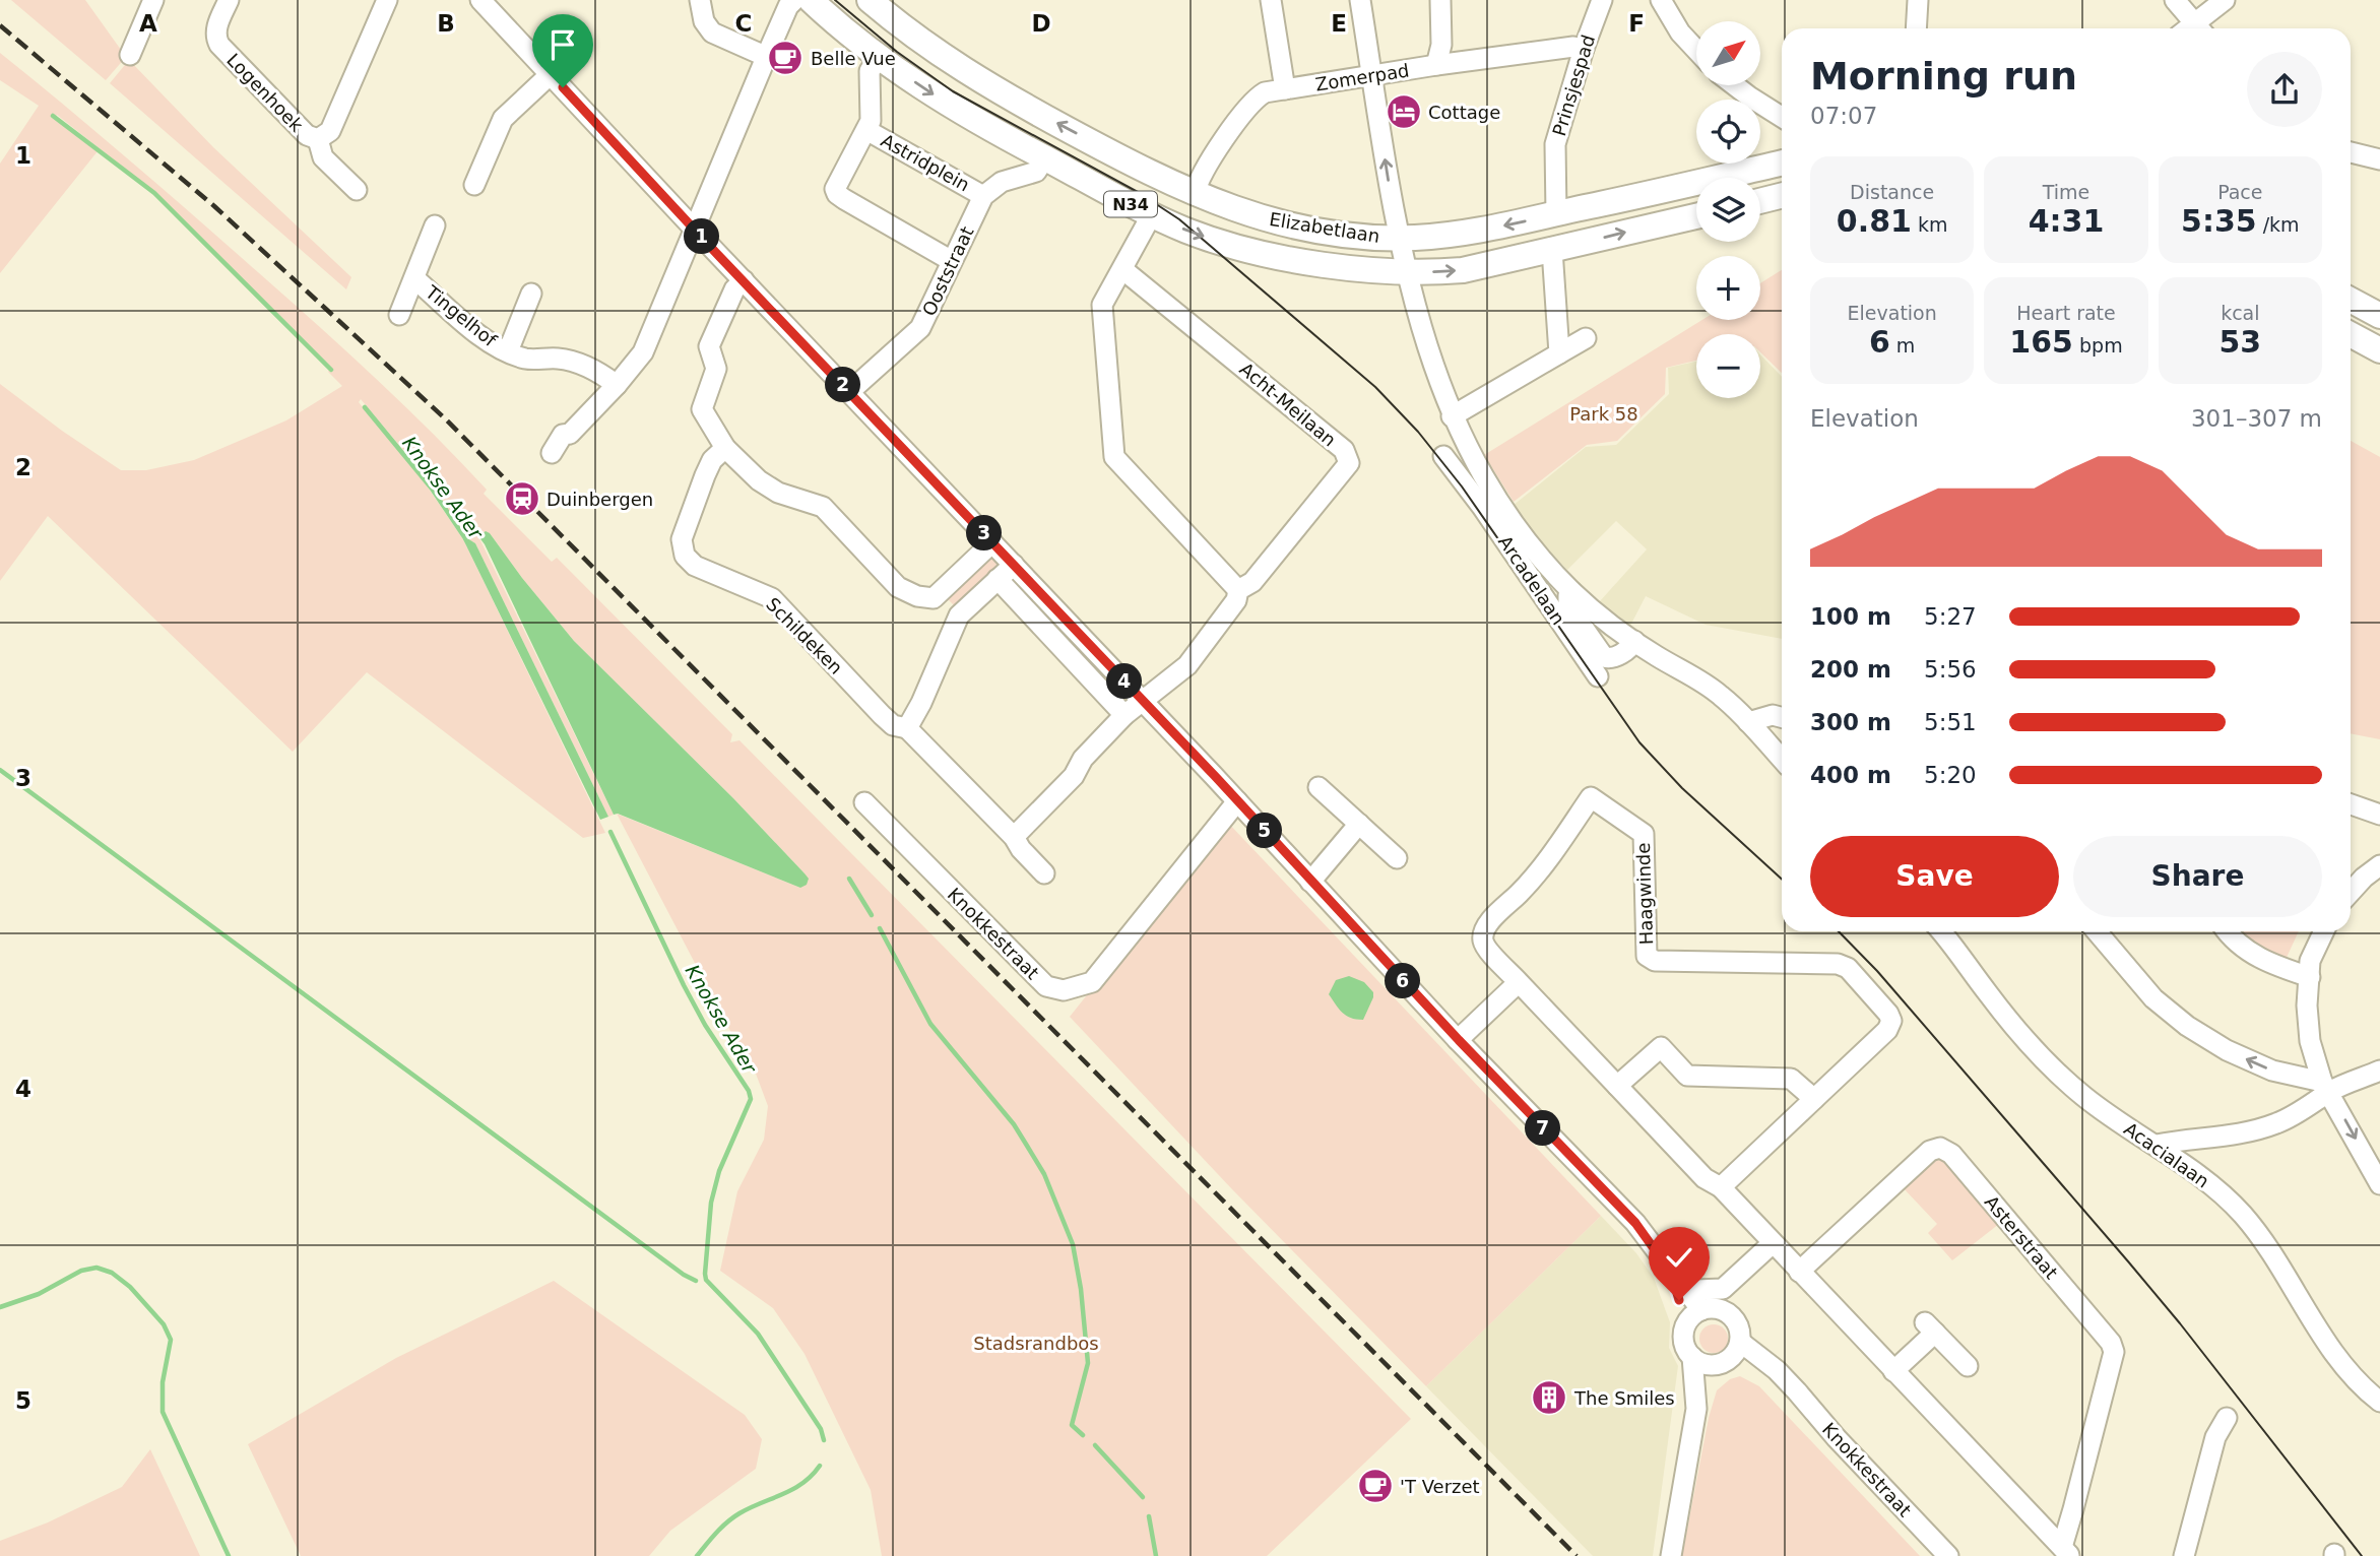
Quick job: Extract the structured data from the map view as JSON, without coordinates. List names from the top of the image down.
{
  "streets": {
    "main road": ["N34", "Elizabetlaan"],
    "street": [
      "Zomerpad",
      "Prinsjespad",
      "Logenhoek",
      "Astridplein",
      "Ooststraat",
      "Tingelhof",
      "Acht-Meilaan",
      "Arcadelaan",
      "Schildeken",
      "Haagwinde",
      "Knokkestraat",
      "Acacialaan",
      "Asterstraat"
    ]
  },
  "crossings": [
    ["Zomerpad", "Prinsjespad"],
    ["Zomerpad", "Elizabetlaan"],
    ["Zomerpad", "Arcadelaan"],
    ["Prinsjespad", "Elizabetlaan"],
    ["Astridplein", "Elizabetlaan"],
    ["Astridplein", "Ooststraat"],
    ["Elizabetlaan", "Arcadelaan"],
    ["Haagwinde", "Asterstraat"]
  ],
  "water": ["Knokse Ader"],
  "parks": ["Park 58", "Stadsrandbos"],
  "places": {
    "cafe": ["Belle Vue", "'T Verzet"],
    "hotel": ["Cottage"],
    "station": ["Duinbergen"],
    "building": ["The Smiles"]
  },
  "north": "top right",
  "page": {
    "map_buttons": ["+", "−"],
    "heading": ["Morning run", "07:07"],
    "stats": [
      ["Distance", "0.81 km"],
      ["Time", "4:31"],
      ["Pace", "5:35 /km"],
      ["Elevation", "6 m"],
      ["Heart rate", "165 bpm"],
      ["kcal", "53"]
    ],
    "pins": [
      "1",
      "2",
      "3",
      "4",
      "5",
      "6",
      "7"
    ],
    "chart": ["Elevation", "301–307 m"],
    "list": [
      {
        "name": "100 m",
        "note": "5:27"
      },
      {
        "name": "200 m",
        "note": "5:56"
      },
      {
        "name": "300 m",
        "note": "5:51"
      },
      {
        "name": "400 m",
        "note": "5:20"
      }
    ],
    "buttons": ["Save", "Share"]
  },
  "grid": {
    "columns": [
      "A",
      "B",
      "C",
      "D",
      "E",
      "F"
    ],
    "rows": [
      "1",
      "2",
      "3",
      "4",
      "5"
    ]
  }
}
